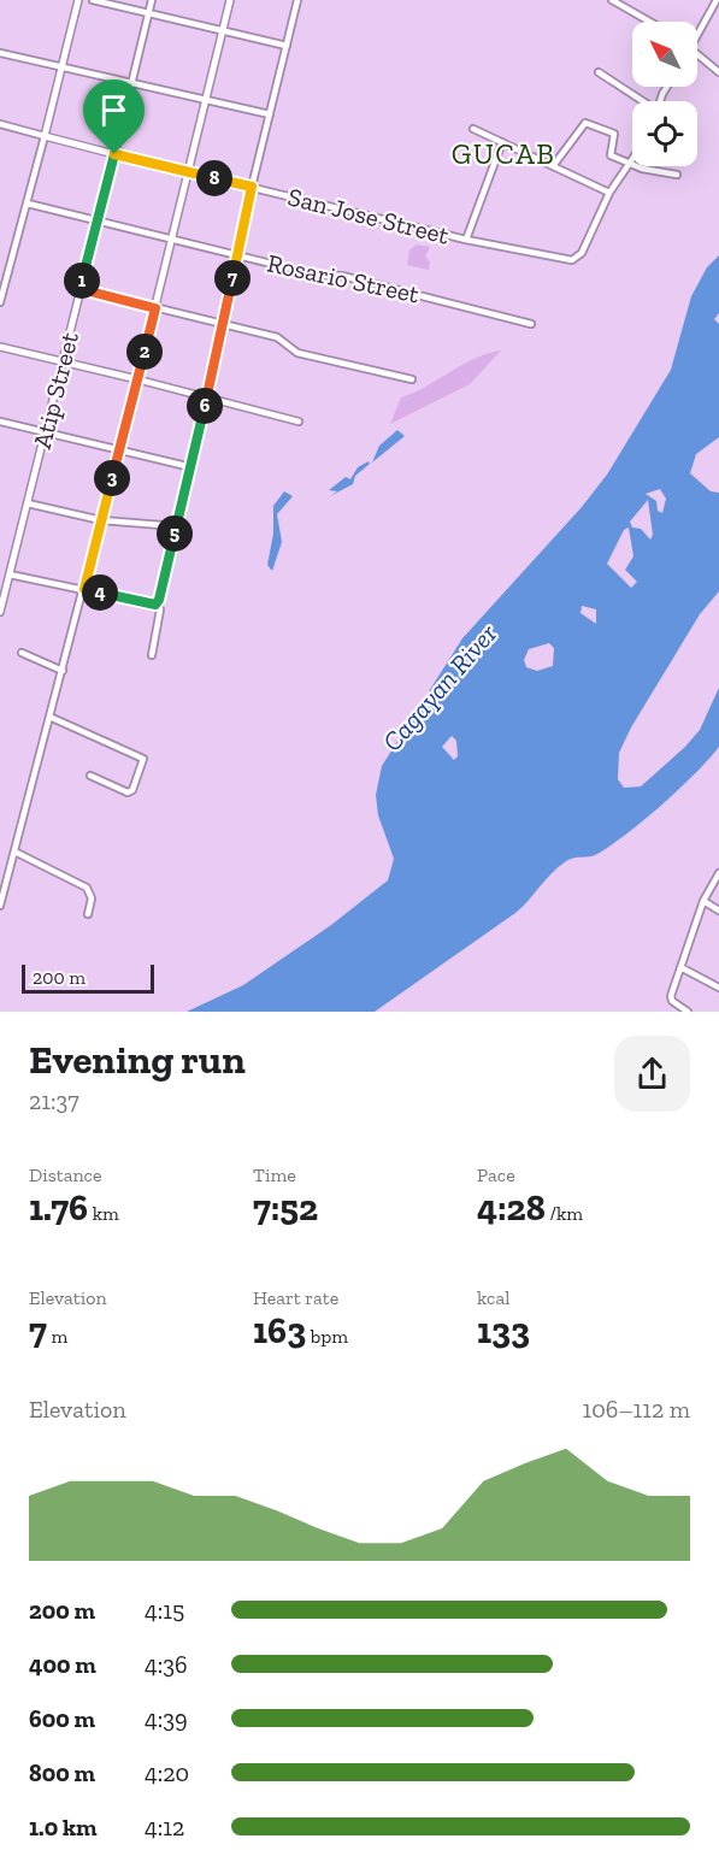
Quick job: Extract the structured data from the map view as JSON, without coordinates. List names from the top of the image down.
{
  "streets": {
    "main road": ["San Jose Street", "Atip Street"],
    "street": ["Rosario Street"]
  },
  "crossings": [
    ["San Jose Street", "Atip Street"],
    ["Rosario Street", "Atip Street"]
  ],
  "districts": ["GUCAB"],
  "water": ["Cagayan River"],
  "scale_bar": "200 m",
  "north": "top left",
  "page": {
    "pins": [
      "8",
      "7",
      "1",
      "2",
      "6",
      "3",
      "5",
      "4"
    ],
    "scale": "200 m",
    "heading": ["Evening run", "21:37"],
    "stats": [
      ["Distance", "1.76 km"],
      ["Time", "7:52"],
      ["Pace", "4:28 /km"],
      ["Elevation", "7 m"],
      ["Heart rate", "163 bpm"],
      ["kcal", "133"]
    ],
    "chart": ["Elevation", "106–112 m"],
    "list": [
      {
        "name": "200 m",
        "note": "4:15"
      },
      {
        "name": "400 m",
        "note": "4:36"
      },
      {
        "name": "600 m",
        "note": "4:39"
      },
      {
        "name": "800 m",
        "note": "4:20"
      },
      {
        "name": "1.0 km",
        "note": "4:12"
      }
    ]
  }
}
